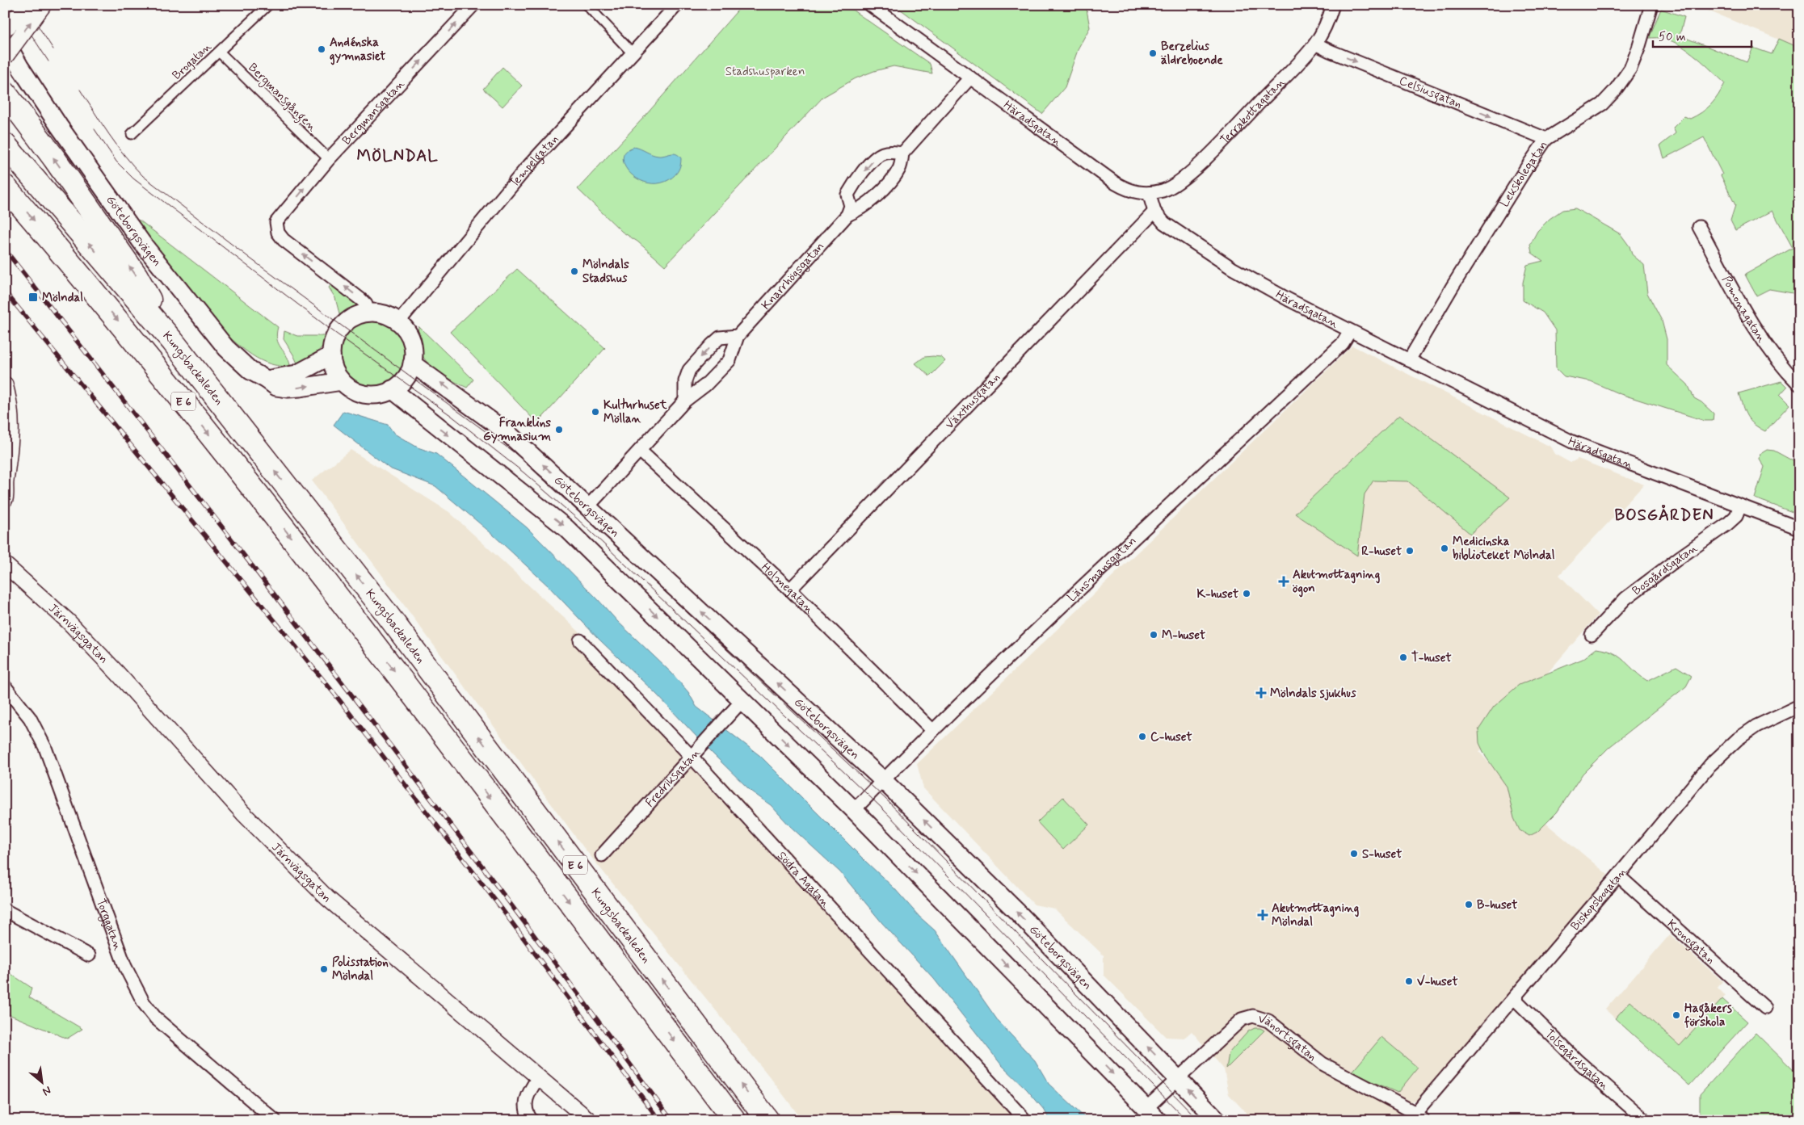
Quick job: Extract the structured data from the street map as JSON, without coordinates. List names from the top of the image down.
{
  "streets": {
    "highway": ["Kungsbackaleden", "E 6"],
    "main road": ["Göteborgsvägen"],
    "street": [
      "Brogatan",
      "Celsiusgatan",
      "Bergmansgången",
      "Terrakottagatan",
      "Bergmansgatan",
      "Häradsgatan",
      "Tempelgatan",
      "Lekskolegatan",
      "Knarrhögsgatan",
      "Pomonagatan",
      "Växthusgatan",
      "Länsmansgatan",
      "Bosgårdsgatan",
      "Holmegatan",
      "Järnvägsgatan",
      "Fredriksgatan",
      "Södra Ågatan",
      "Biskopsbogatan",
      "Torggatan",
      "Kronogatan",
      "Vänortsgatan",
      "Tolsegårdsgatan"
    ]
  },
  "crossings": [
    ["Brogatan", "Bergmansgången"],
    ["Celsiusgatan", "Terrakottagatan"],
    ["Celsiusgatan", "Lekskolegatan"],
    ["Bergmansgången", "Bergmansgatan"],
    ["Terrakottagatan", "Häradsgatan"],
    ["Bergmansgatan", "Tempelgatan"],
    ["Bergmansgatan", "Göteborgsvägen"],
    ["Häradsgatan", "Lekskolegatan"],
    ["Häradsgatan", "Knarrhögsgatan"],
    ["Häradsgatan", "Växthusgatan"],
    ["Häradsgatan", "Länsmansgatan"],
    ["Häradsgatan", "Bosgårdsgatan"],
    ["Tempelgatan", "Göteborgsvägen"],
    ["Göteborgsvägen", "Knarrhögsgatan"],
    ["Göteborgsvägen", "Länsmansgatan"],
    ["Göteborgsvägen", "Vänortsgatan"],
    ["Knarrhögsgatan", "Holmegatan"],
    ["Växthusgatan", "Holmegatan"],
    ["Länsmansgatan", "Holmegatan"],
    ["Fredriksgatan", "Södra Ågatan"],
    ["Biskopsbogatan", "Kronogatan"],
    ["Biskopsbogatan", "Vänortsgatan"],
    ["Biskopsbogatan", "Tolsegårdsgatan"]
  ],
  "one_way": ["Celsiusgatan"],
  "districts": ["MÖLNDAL", "BOSGÅRDEN"],
  "parks": ["Stadshusparken"],
  "places": {
    "other": [
      "Andénska gymnasiet",
      "Berzelius äldreboende",
      "Mölndals Stadshus",
      "Kulturhuset Möllan",
      "Franklins Gymnasium",
      "Medicinska biblioteket Mölndal",
      "R-huset",
      "K-huset",
      "M-huset",
      "T-huset",
      "C-huset",
      "S-huset",
      "B-huset",
      "Polisstation Mölndal",
      "V-huset",
      "Hagåkers förskola"
    ],
    "transit": ["Mölndal"],
    "health": ["Akutmottagning ögon", "Mölndals sjukhus", "Akutmottagning Mölndal"]
  },
  "scale_bar": "50 m",
  "north": "bottom right"
}
